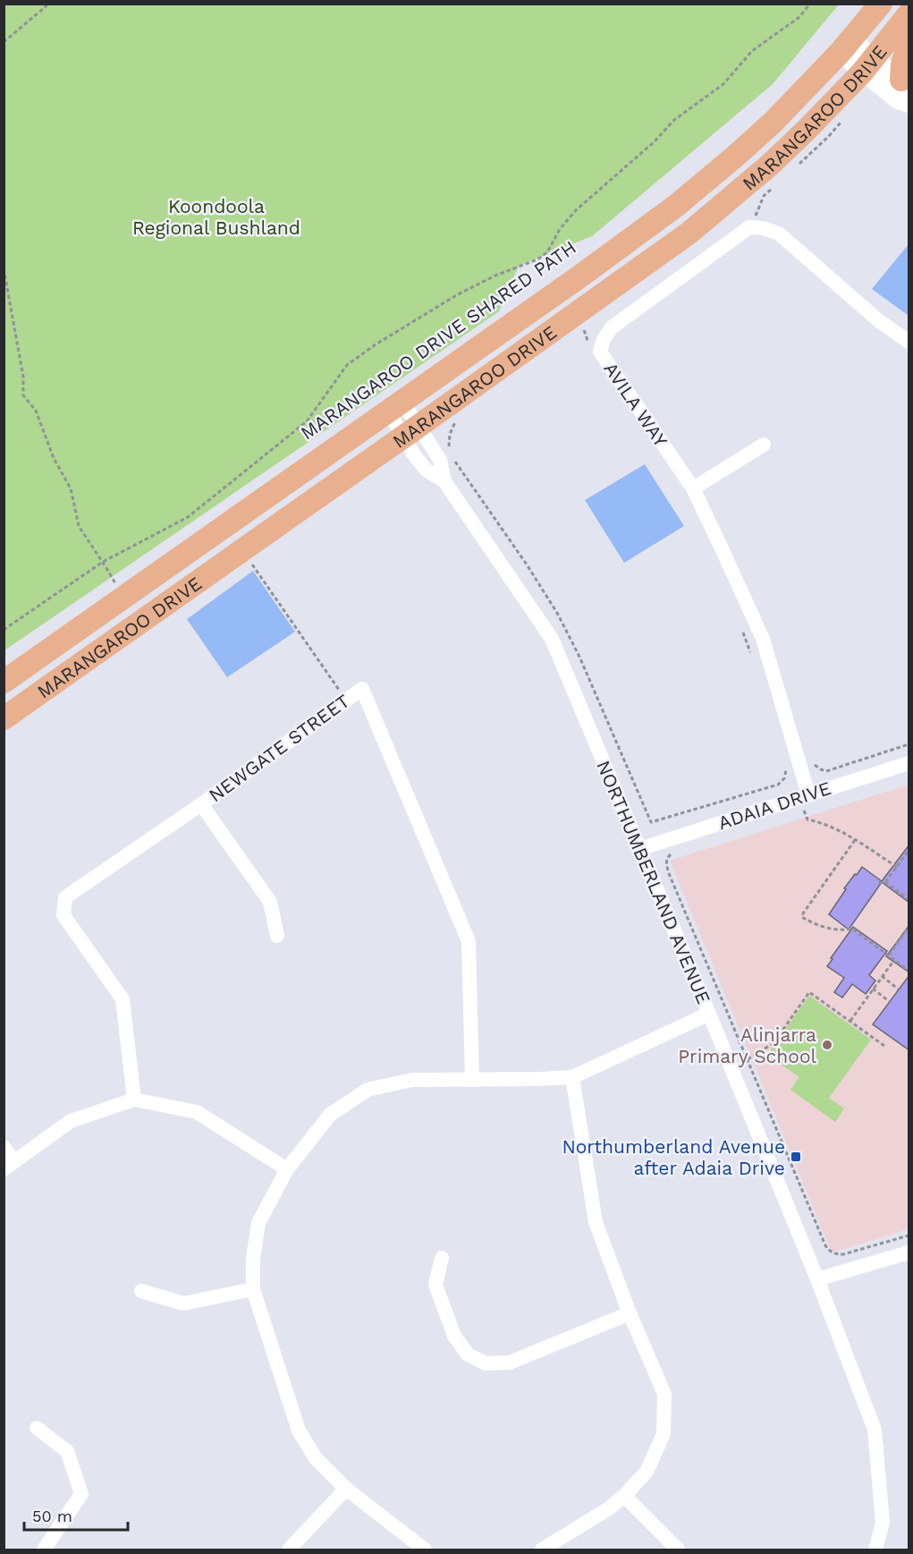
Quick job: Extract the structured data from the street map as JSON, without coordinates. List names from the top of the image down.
{
  "streets": {
    "main road": ["MARANGAROO DRIVE"],
    "street": [
      "AVILA WAY",
      "NEWGATE STREET",
      "ADAIA DRIVE",
      "NORTHUMBERLAND AVENUE"
    ]
  },
  "crossings": [
    ["MARANGAROO DRIVE", "NORTHUMBERLAND AVENUE"],
    ["AVILA WAY", "ADAIA DRIVE"],
    ["ADAIA DRIVE", "NORTHUMBERLAND AVENUE"]
  ],
  "parks": ["Koondoola Regional Bushland"],
  "places": {
    "other": ["Alinjarra Primary School"],
    "transit": ["Northumberland Avenue after Adaia Drive"]
  },
  "scale_bar": "50 m"
}
